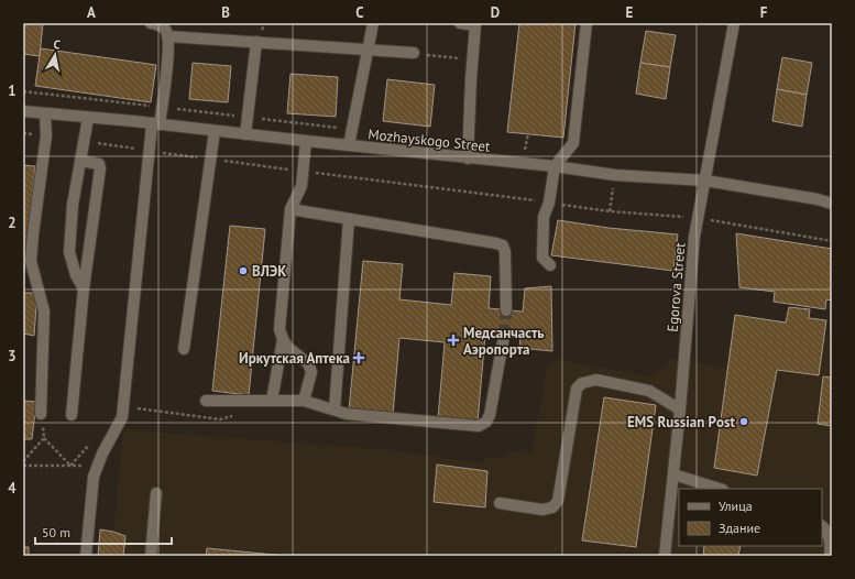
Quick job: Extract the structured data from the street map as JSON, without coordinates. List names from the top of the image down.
{
  "streets": {
    "street": ["Mozhayskogo Street", "Egorova Street"]
  },
  "crossings": [
    ["Mozhayskogo Street", "Egorova Street"]
  ],
  "places": {
    "other": ["ВЛЭК", "EMS Russian Рost"],
    "health": ["Медсанчасть Аэропорта", "Иркутская Аптека"]
  },
  "legend": ["Улица", "Здание"],
  "scale_bar": "50 m",
  "north": "top",
  "grid": {
    "columns": [
      "A",
      "B",
      "C",
      "D",
      "E",
      "F"
    ],
    "rows": [
      "1",
      "2",
      "3",
      "4"
    ]
  }
}
